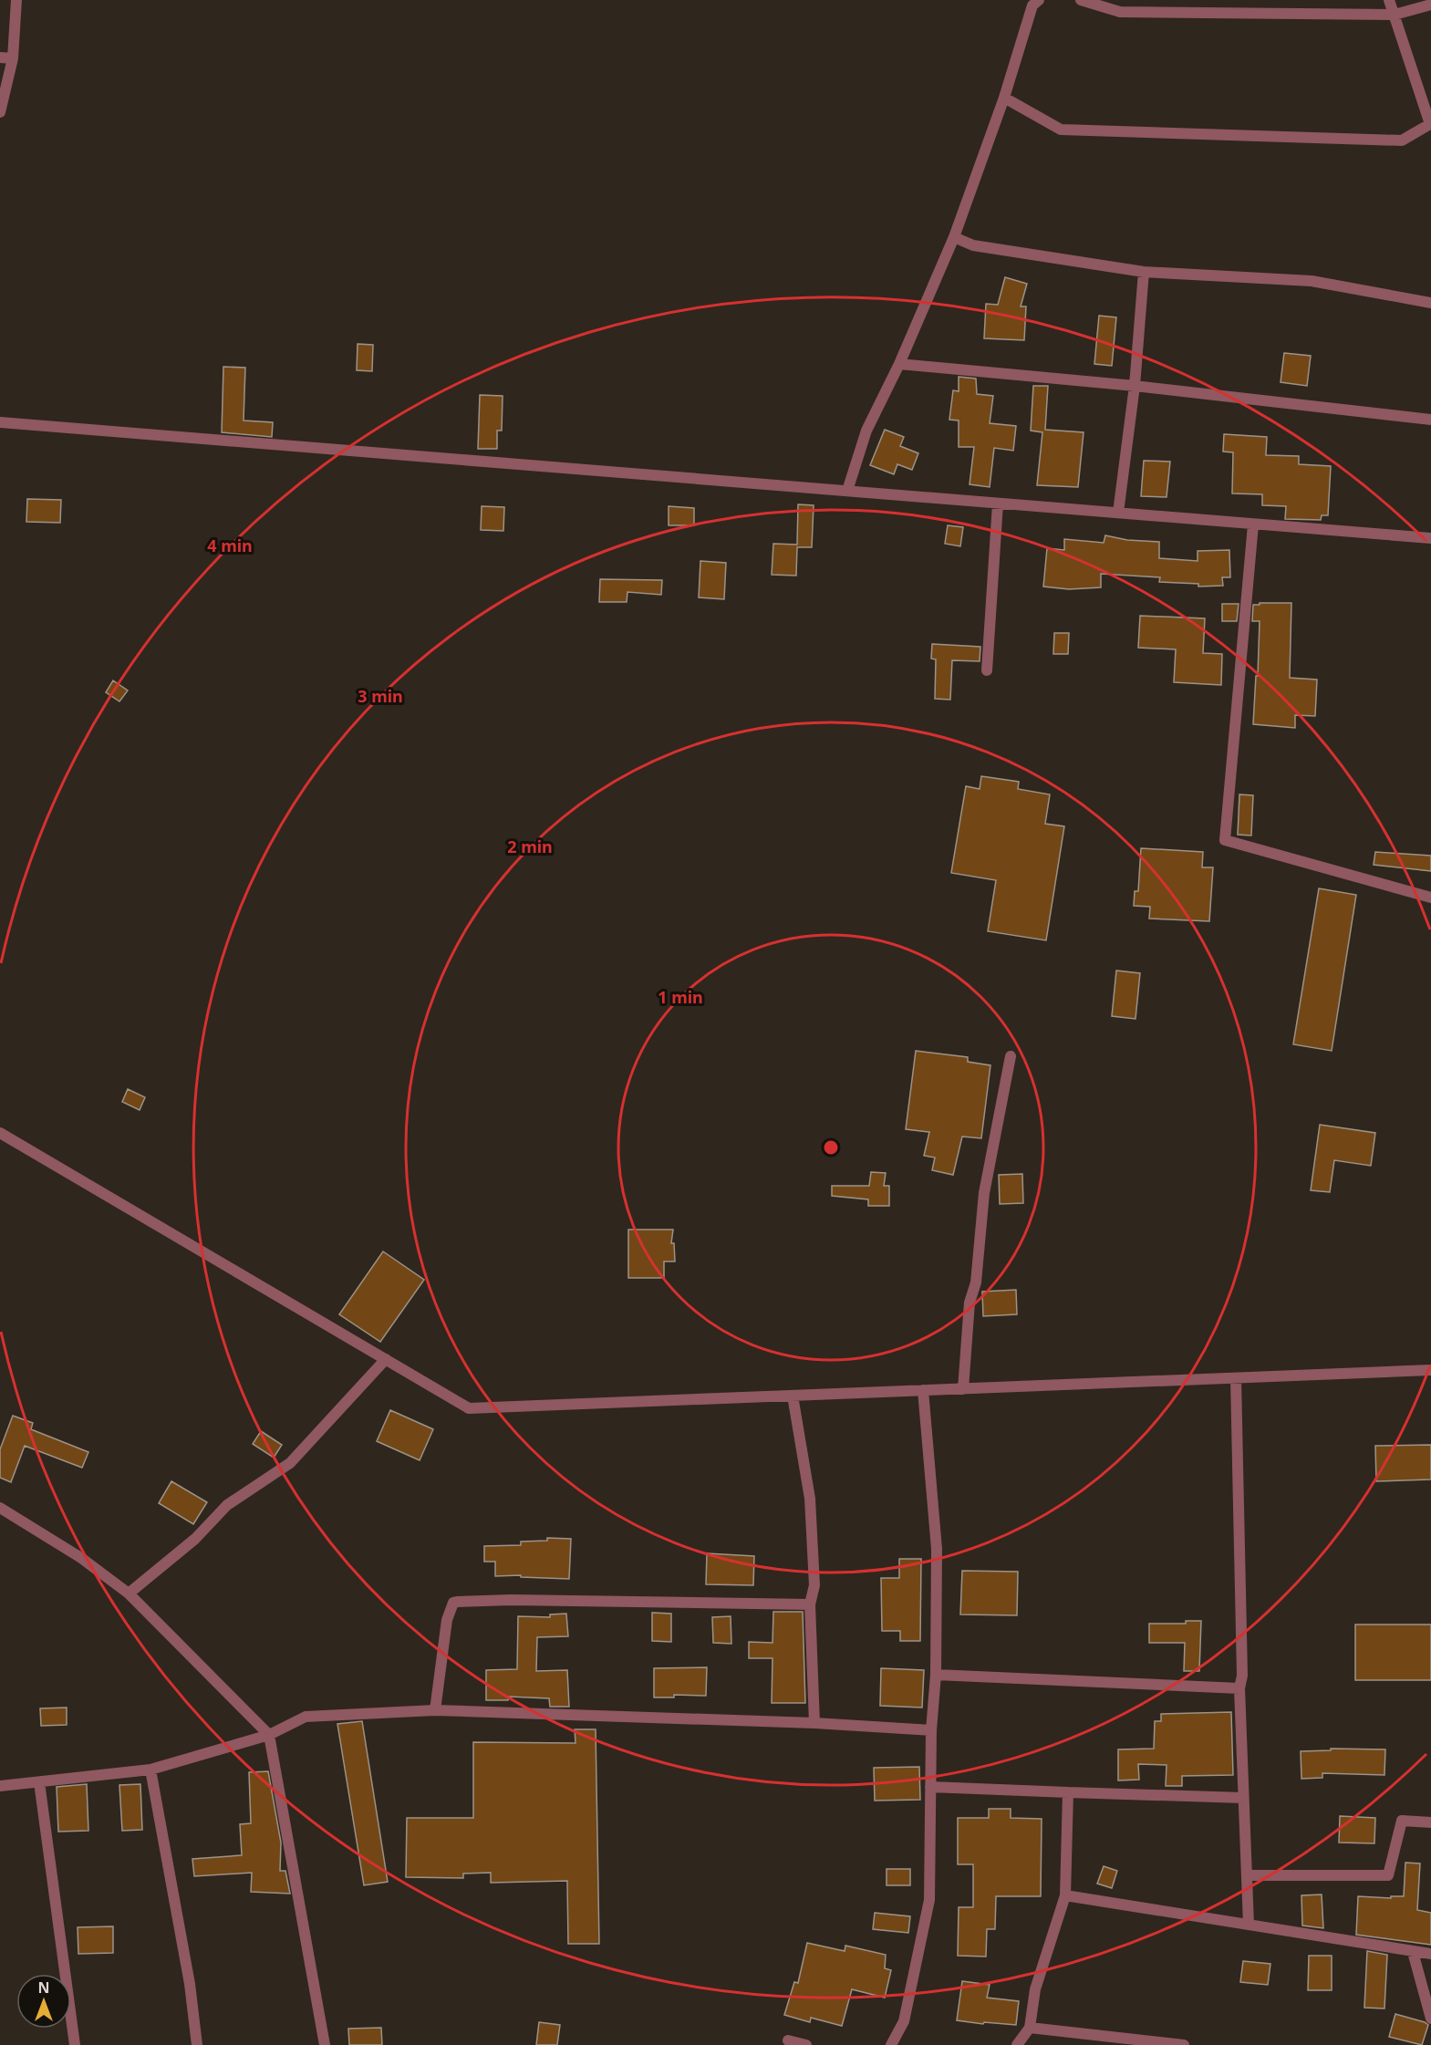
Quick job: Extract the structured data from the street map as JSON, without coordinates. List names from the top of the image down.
{
  "north": "top",
  "rings": [
    "4 min",
    "3 min",
    "2 min",
    "1 min"
  ]
}
